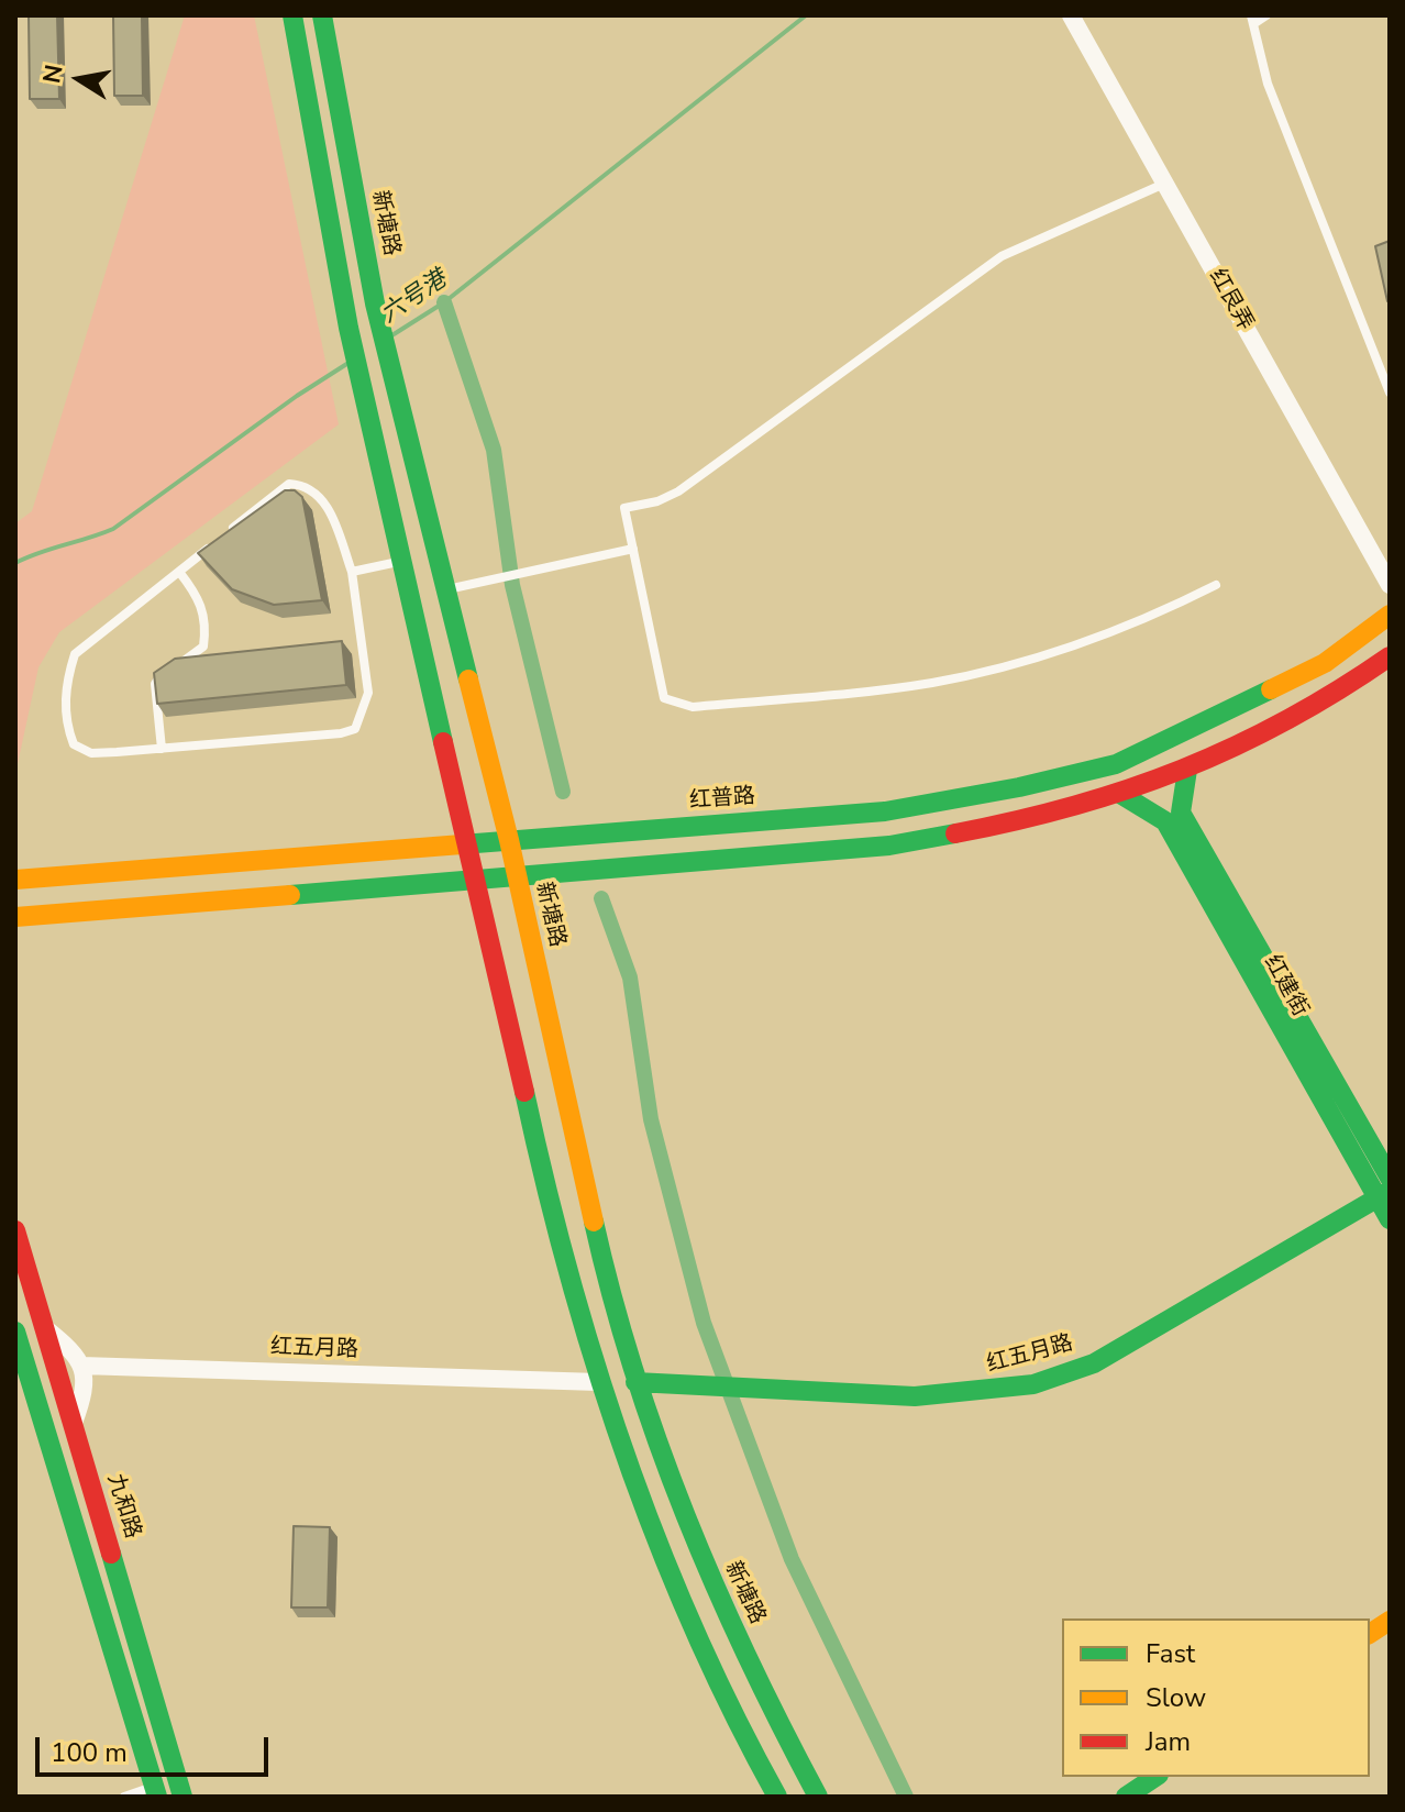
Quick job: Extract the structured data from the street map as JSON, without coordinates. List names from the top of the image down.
{
  "streets": {
    "main road": [
      "新塘路",
      "红普路",
      "红建街",
      "红五月路",
      "九和路"
    ],
    "street": ["红艮弄"]
  },
  "crossings": [
    ["新塘路", "红普路"],
    ["新塘路", "红五月路"],
    ["红建街", "红五月路"]
  ],
  "water": ["六号港"],
  "legend": ["Fast", "Slow", "Jam"],
  "scale_bar": "100 m",
  "north": "left"
}
